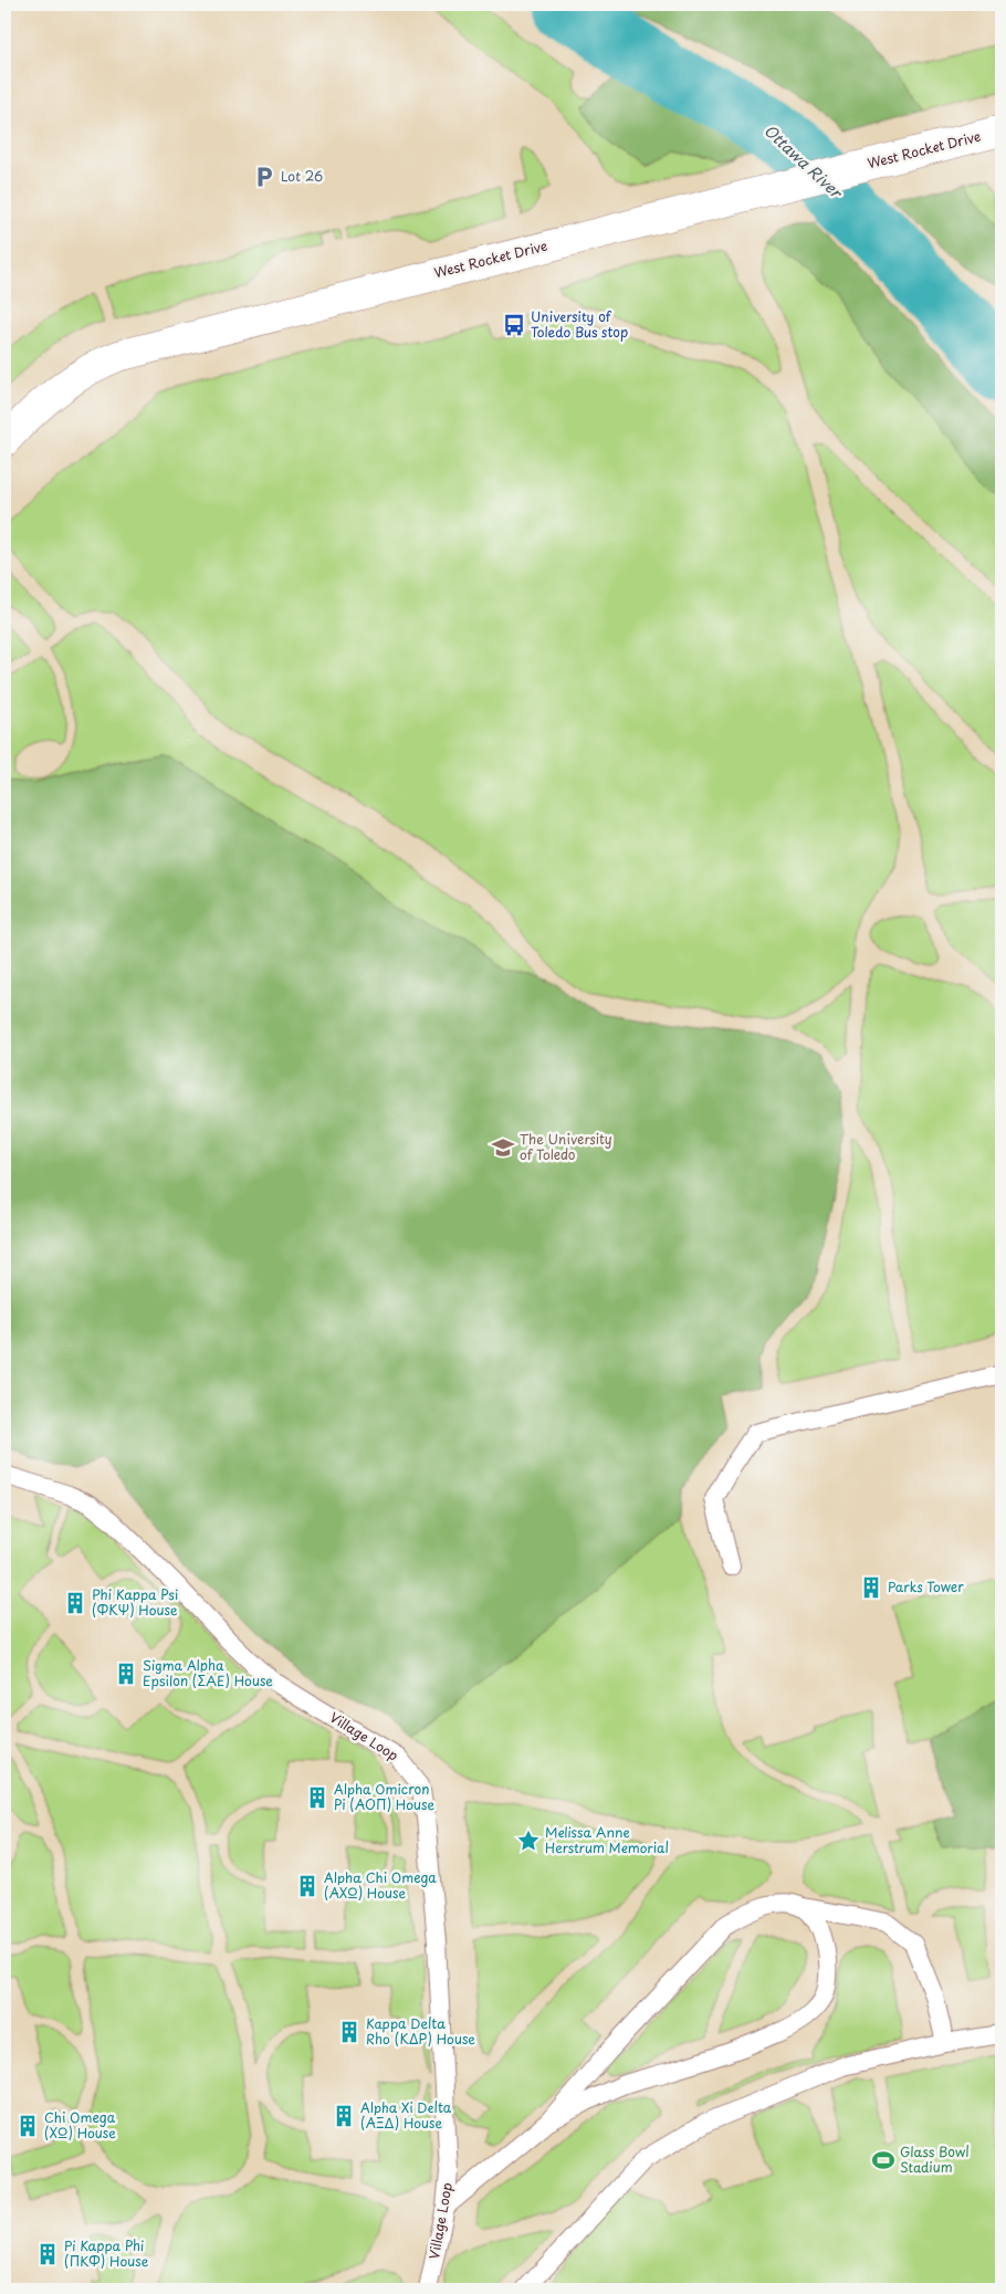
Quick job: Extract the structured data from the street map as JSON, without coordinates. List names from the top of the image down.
{
  "streets": {
    "street": ["West Rocket Drive"],
    "lane": ["Village Loop"]
  },
  "water": ["Ottawa River"],
  "places": {
    "parking": ["Lot 26"],
    "bus stop": ["University of Toledo Bus stop"],
    "school or university": ["The University of Toledo"],
    "building": [
      "Parks Tower",
      "Phi Kappa Psi (ΦΚΨ) House",
      "Sigma Alpha Epsilon (ΣΑΕ) House",
      "Alpha Omicron Pi (ΑΟΠ) House",
      "Alpha Chi Omega (ΑΧΩ) House",
      "Kappa Delta Rho (ΚΔΡ) House",
      "Alpha Xi Delta (ΑΞΔ) House",
      "Chi Omega (ΧΩ) House",
      "Pi Kappa Phi (ΠΚΦ) House"
    ],
    "place": ["Melissa Anne Herstrum Memorial"],
    "sports": ["Glass Bowl Stadium"]
  }
}
